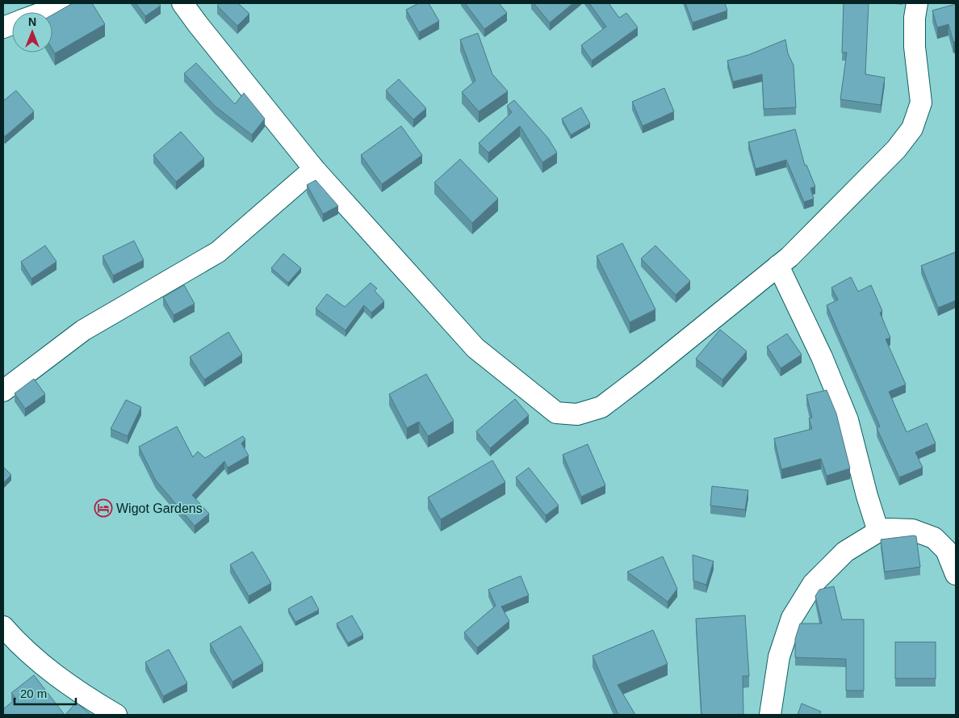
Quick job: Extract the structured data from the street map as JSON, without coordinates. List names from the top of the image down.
{
  "places": {
    "hotel": ["Wigot Gardens"]
  },
  "scale_bar": "20 m",
  "north": "top"
}
